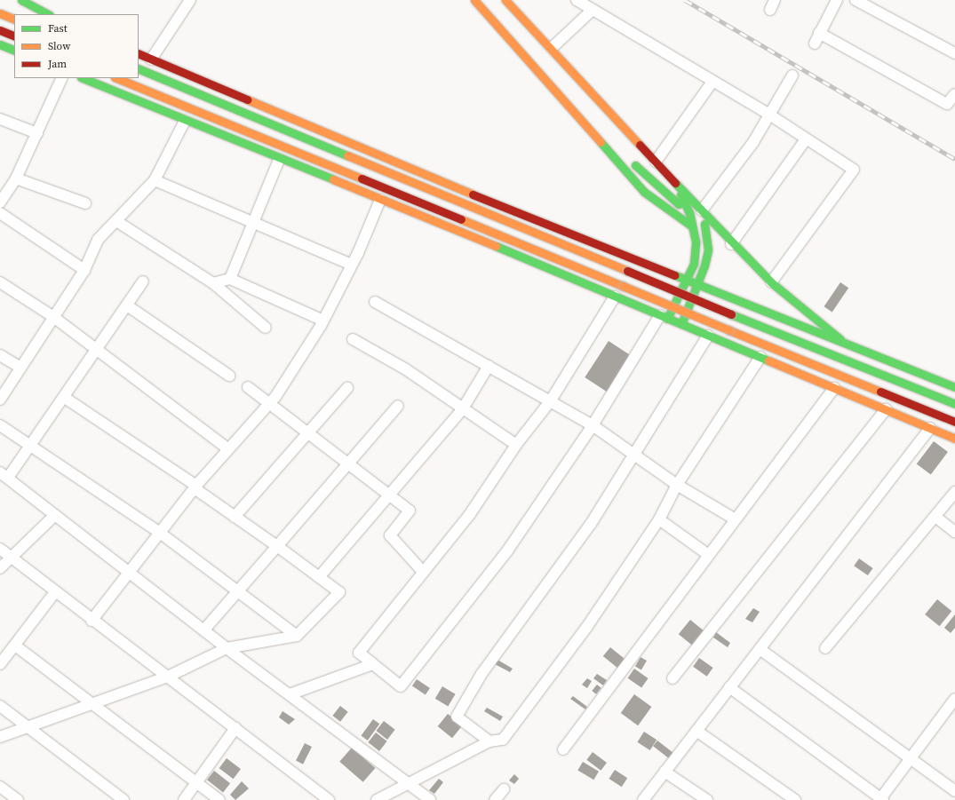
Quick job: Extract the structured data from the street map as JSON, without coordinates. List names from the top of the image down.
{
  "legend": ["Fast", "Slow", "Jam"]
}
